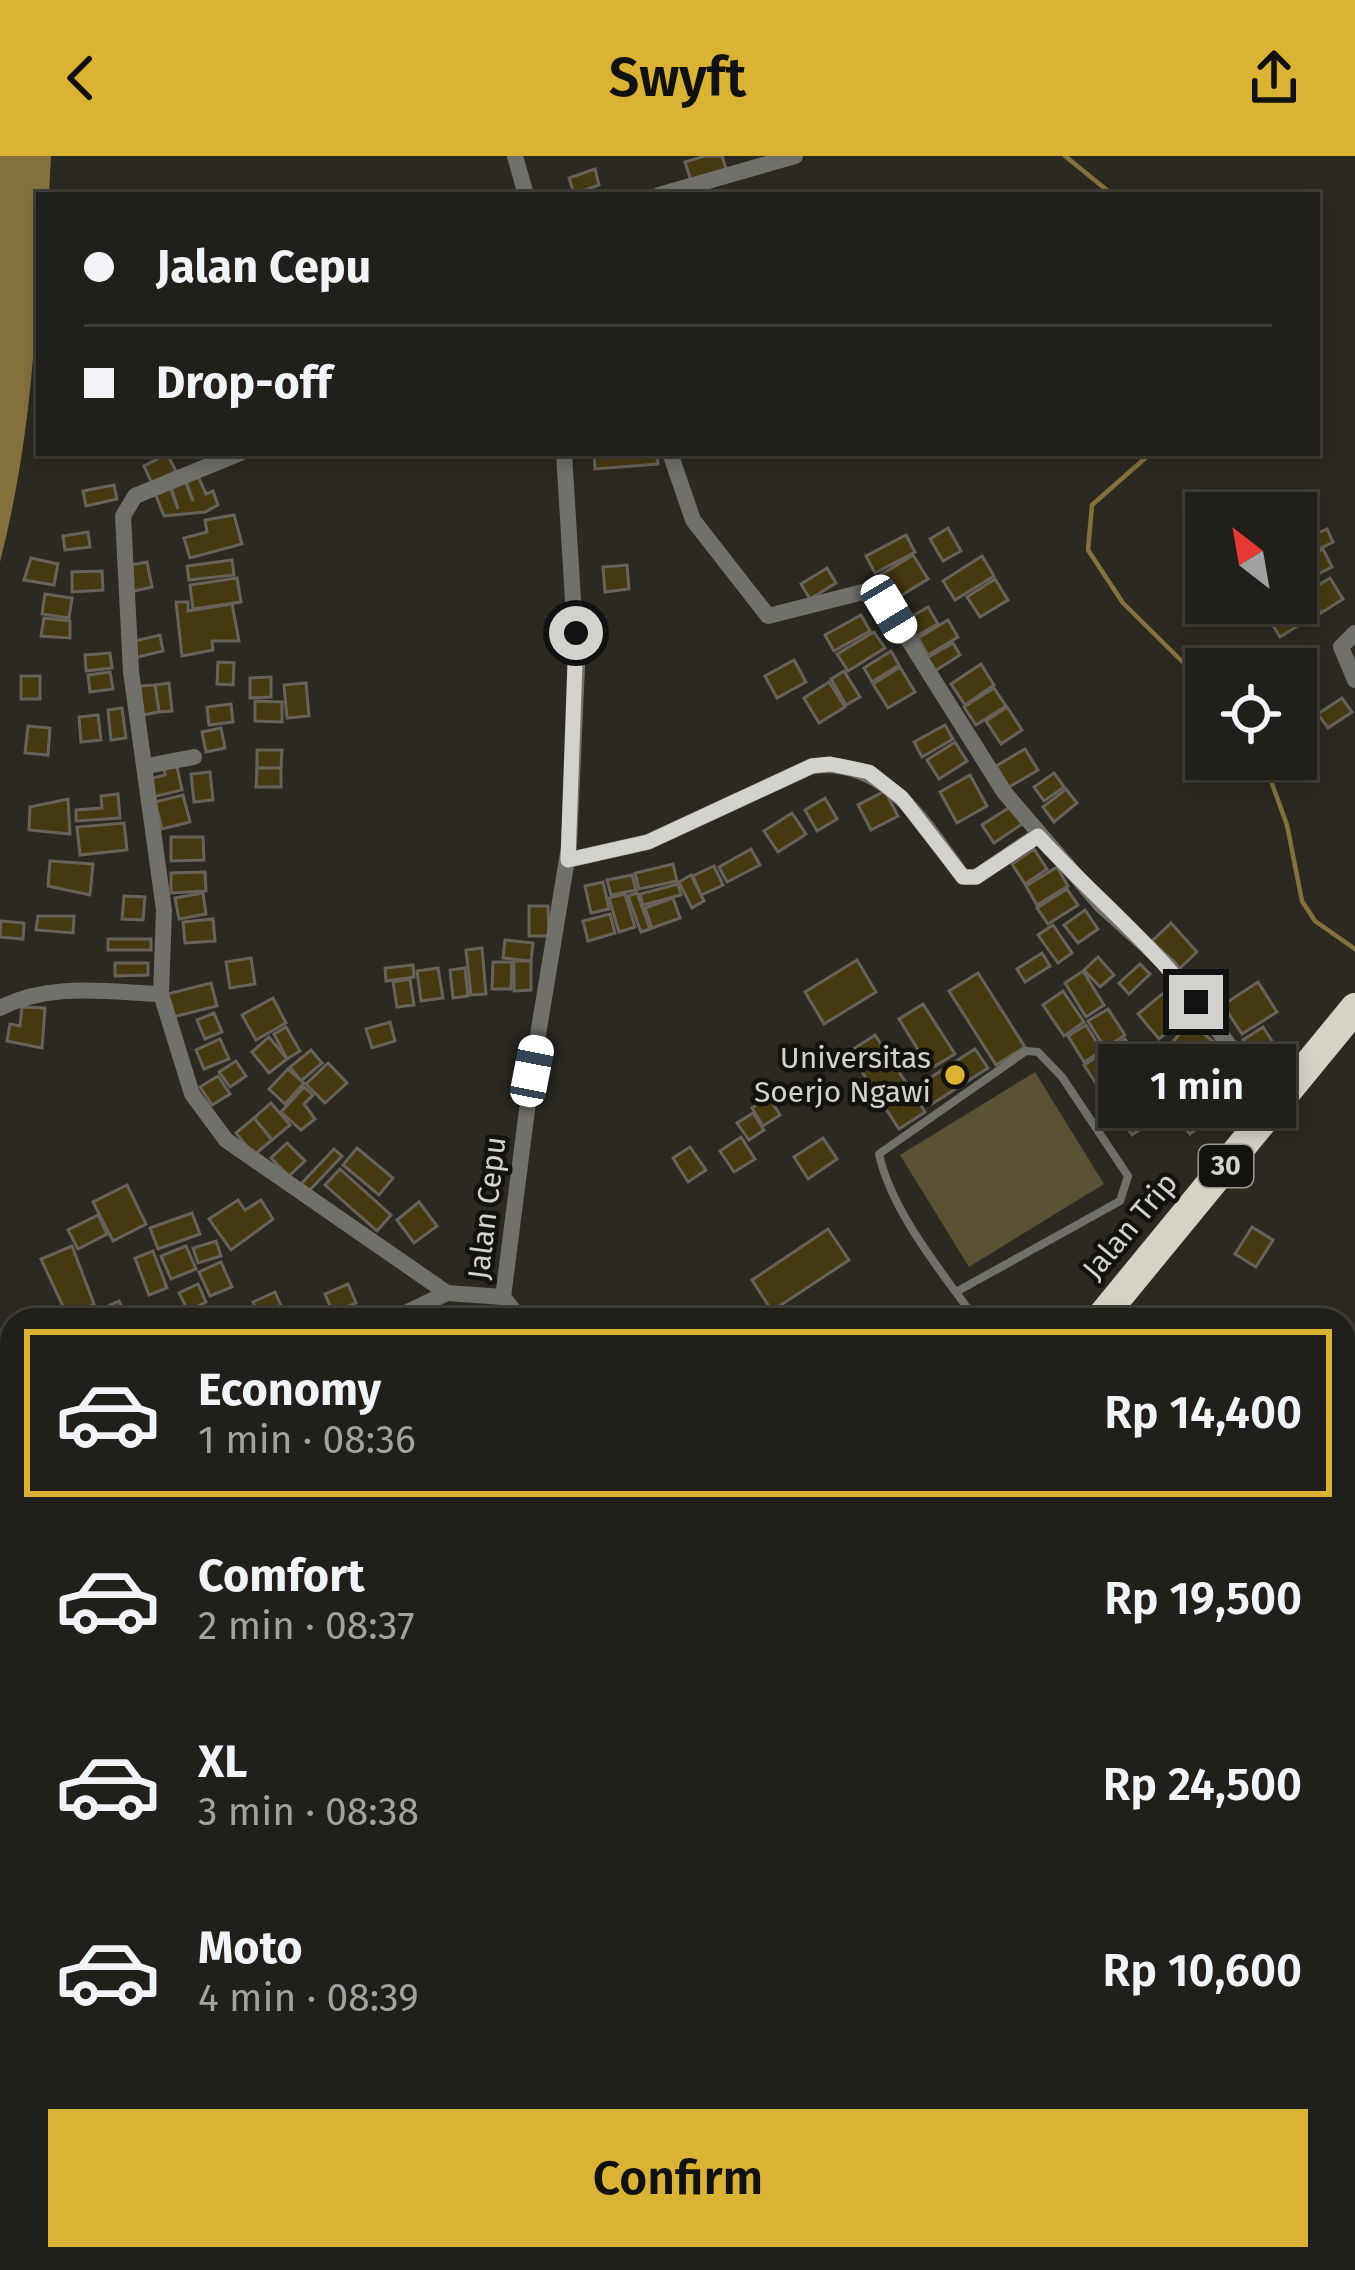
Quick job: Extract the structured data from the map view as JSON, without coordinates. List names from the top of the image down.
{
  "streets": {
    "highway": ["30", "Jalan Trip"],
    "street": ["Jalan Cepu"]
  },
  "places": ["Universitas Soerjo Ngawi"],
  "north": "top left",
  "page": {
    "header": "Swyft",
    "banner": ["Jalan Cepu", "Drop-off"],
    "bubble": "1 min",
    "list": [
      {
        "name": "Economy",
        "note": "1 min · 08:36",
        "value": "Rp 14,400"
      },
      {
        "name": "Comfort",
        "note": "2 min · 08:37",
        "value": "Rp 19,500"
      },
      {
        "name": "XL",
        "note": "3 min · 08:38",
        "value": "Rp 24,500"
      },
      {
        "name": "Moto",
        "note": "4 min · 08:39",
        "value": "Rp 10,600"
      }
    ],
    "buttons": "Confirm"
  }
}
